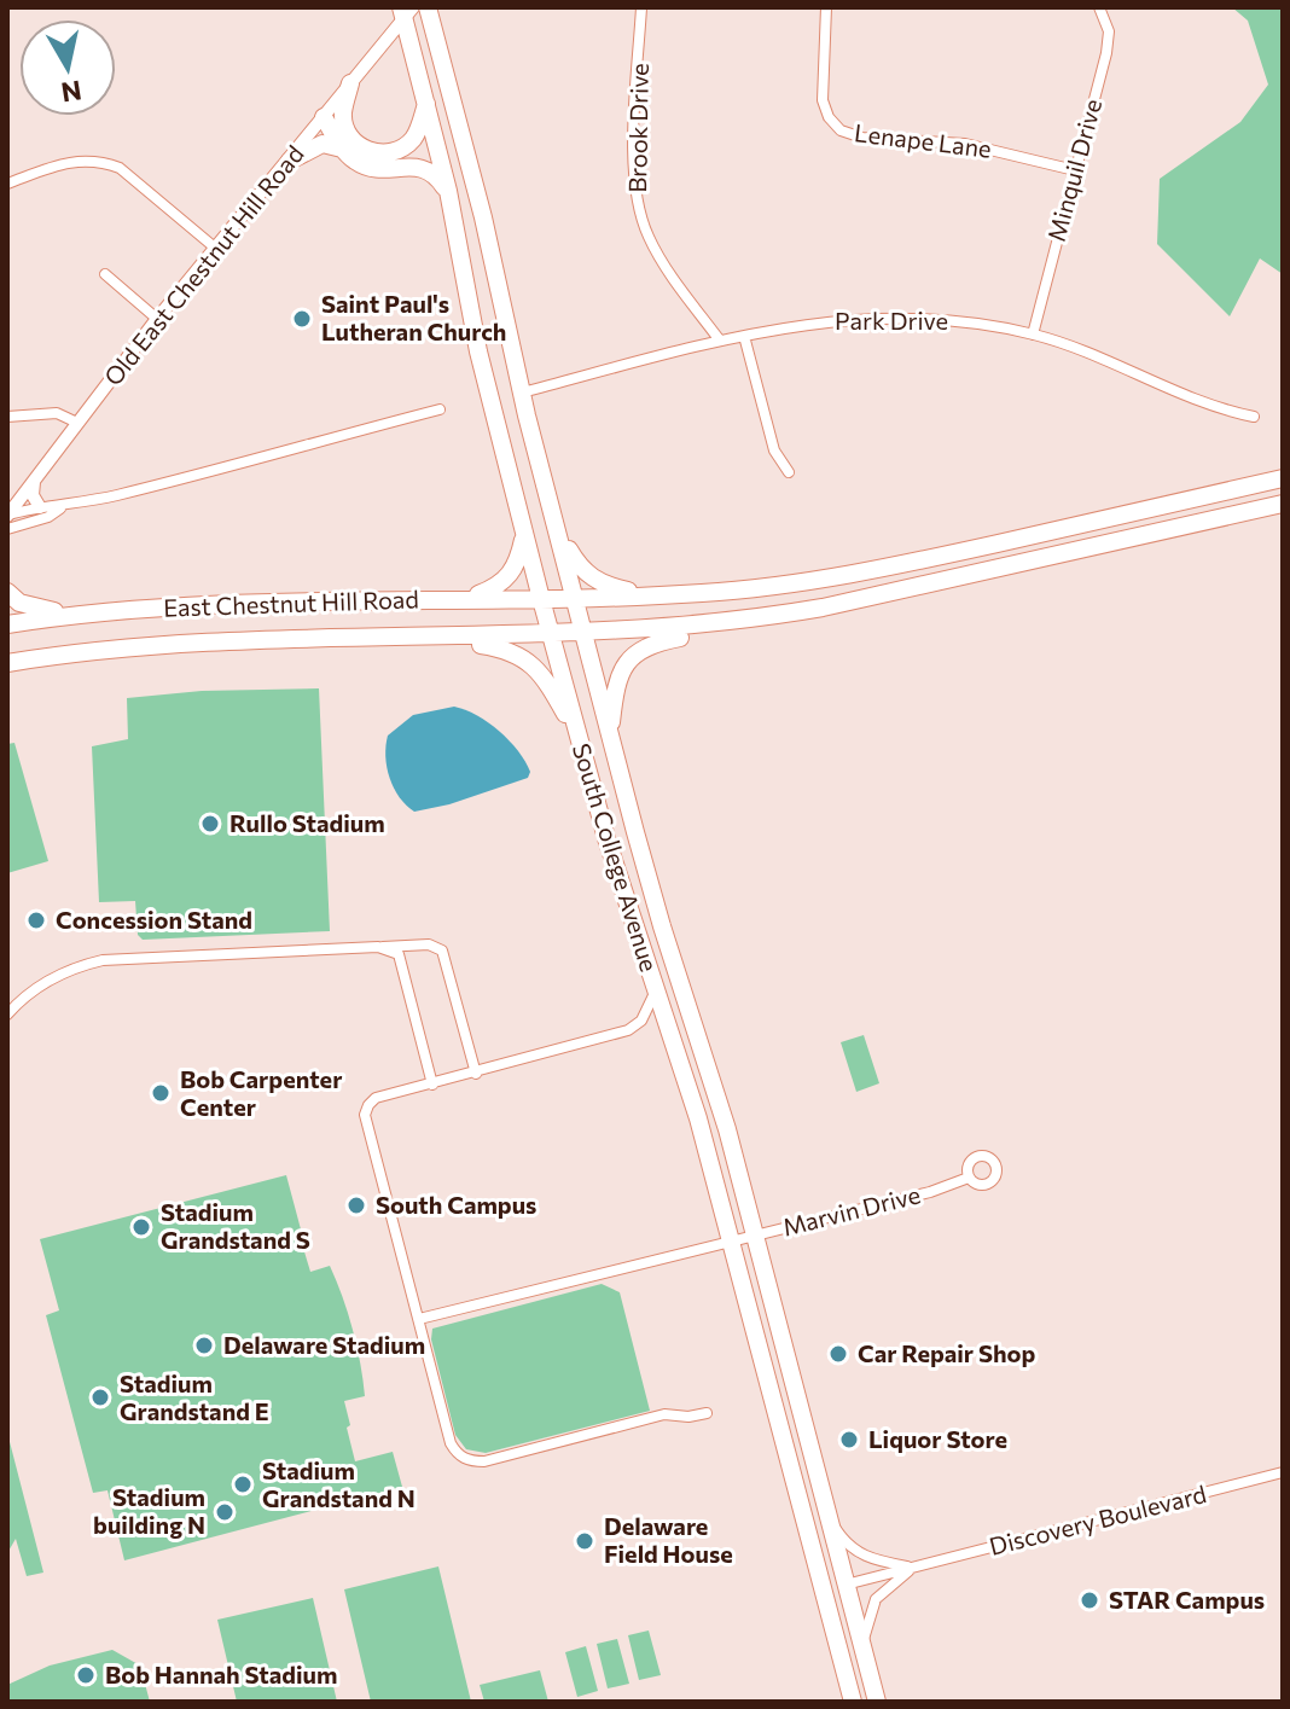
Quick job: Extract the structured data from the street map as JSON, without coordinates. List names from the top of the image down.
{
  "streets": {
    "main road": ["East Chestnut Hill Road", "South College Avenue"],
    "street": [
      "Brook Drive",
      "Lenape Lane",
      "Minquil Drive",
      "Old East Chestnut Hill Road",
      "Park Drive",
      "Marvin Drive",
      "Discovery Boulevard"
    ]
  },
  "crossings": [
    ["Brook Drive", "Park Drive"],
    ["Lenape Lane", "Minquil Drive"],
    ["Minquil Drive", "Park Drive"],
    ["Old East Chestnut Hill Road", "South College Avenue"],
    ["Park Drive", "South College Avenue"],
    ["East Chestnut Hill Road", "South College Avenue"],
    ["South College Avenue", "Marvin Drive"],
    ["South College Avenue", "Discovery Boulevard"]
  ],
  "places": [
    "Saint Paul's Lutheran Church",
    "Rullo Stadium",
    "Concession Stand",
    "Bob Carpenter Center",
    "South Campus",
    "Stadium Grandstand S",
    "Delaware Stadium",
    "Car Repair Shop",
    "Stadium Grandstand E",
    "Liquor Store",
    "Stadium Grandstand N",
    "Stadium building N",
    "Delaware Field House",
    "STAR Campus",
    "Bob Hannah Stadium"
  ],
  "north": "bottom"
}
